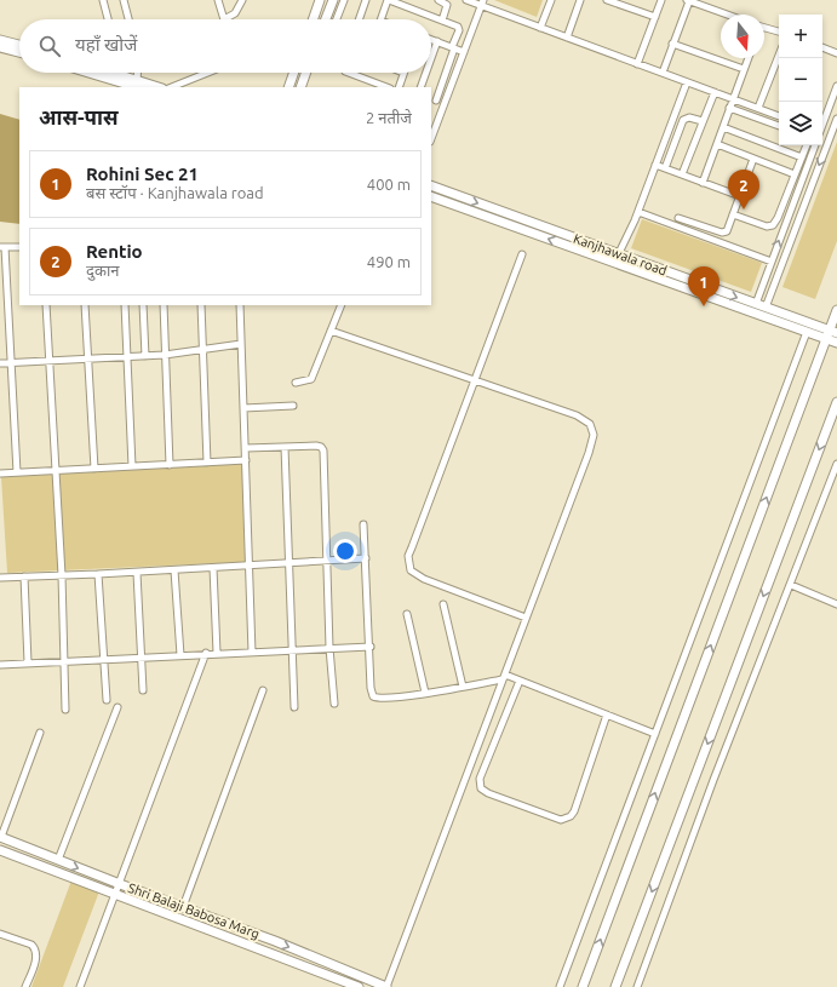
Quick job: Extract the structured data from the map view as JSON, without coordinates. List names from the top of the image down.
{
  "streets": {
    "street": ["Kanjhawala road", "Shri Balaji Babosa Marg"]
  },
  "north": "bottom",
  "page": {
    "map_buttons": ["+", "−"],
    "search": "यहाँ खोजें",
    "heading": ["आस-पास", "2 नतीजे"],
    "list": [
      {
        "mark": "1",
        "name": "Rohini Sec 21",
        "note": "बस स्टॉप · Kanjhawala road",
        "value": "400 m"
      },
      {
        "mark": "2",
        "name": "Rentio",
        "note": "दुकान",
        "value": "490 m"
      }
    ],
    "pins": ["2", "1"]
  }
}
